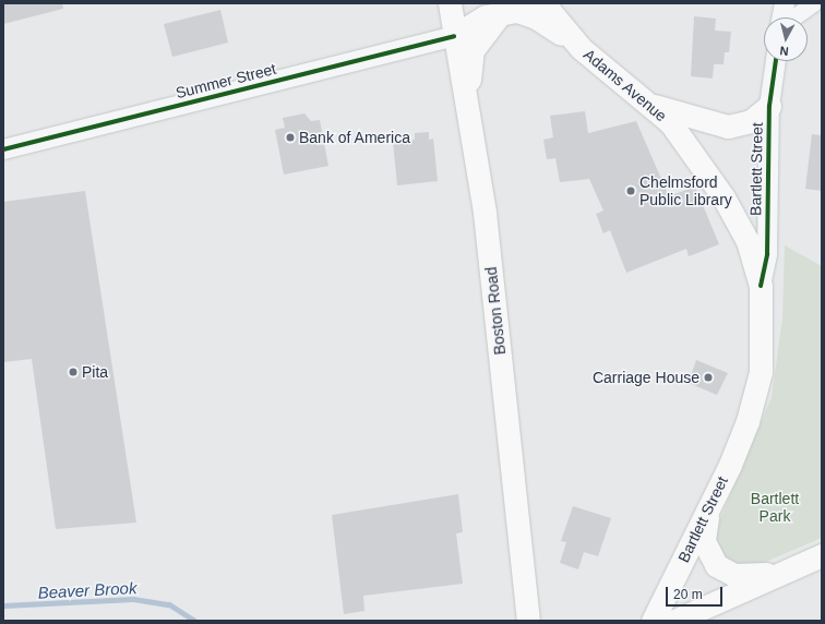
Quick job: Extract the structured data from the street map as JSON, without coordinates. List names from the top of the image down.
{
  "streets": {
    "main road": ["Adams Avenue", "Bartlett Street", "Boston Road"],
    "street": ["Summer Street"]
  },
  "crossings": [
    ["Summer Street", "Boston Road"],
    ["Adams Avenue", "Bartlett Street"]
  ],
  "water": ["Beaver Brook"],
  "parks": ["Bartlett Park"],
  "places": [
    "Bank of America",
    "Chelmsford Public Library",
    "Pita",
    "Carriage House"
  ],
  "scale_bar": "20 m",
  "north": "bottom"
}
